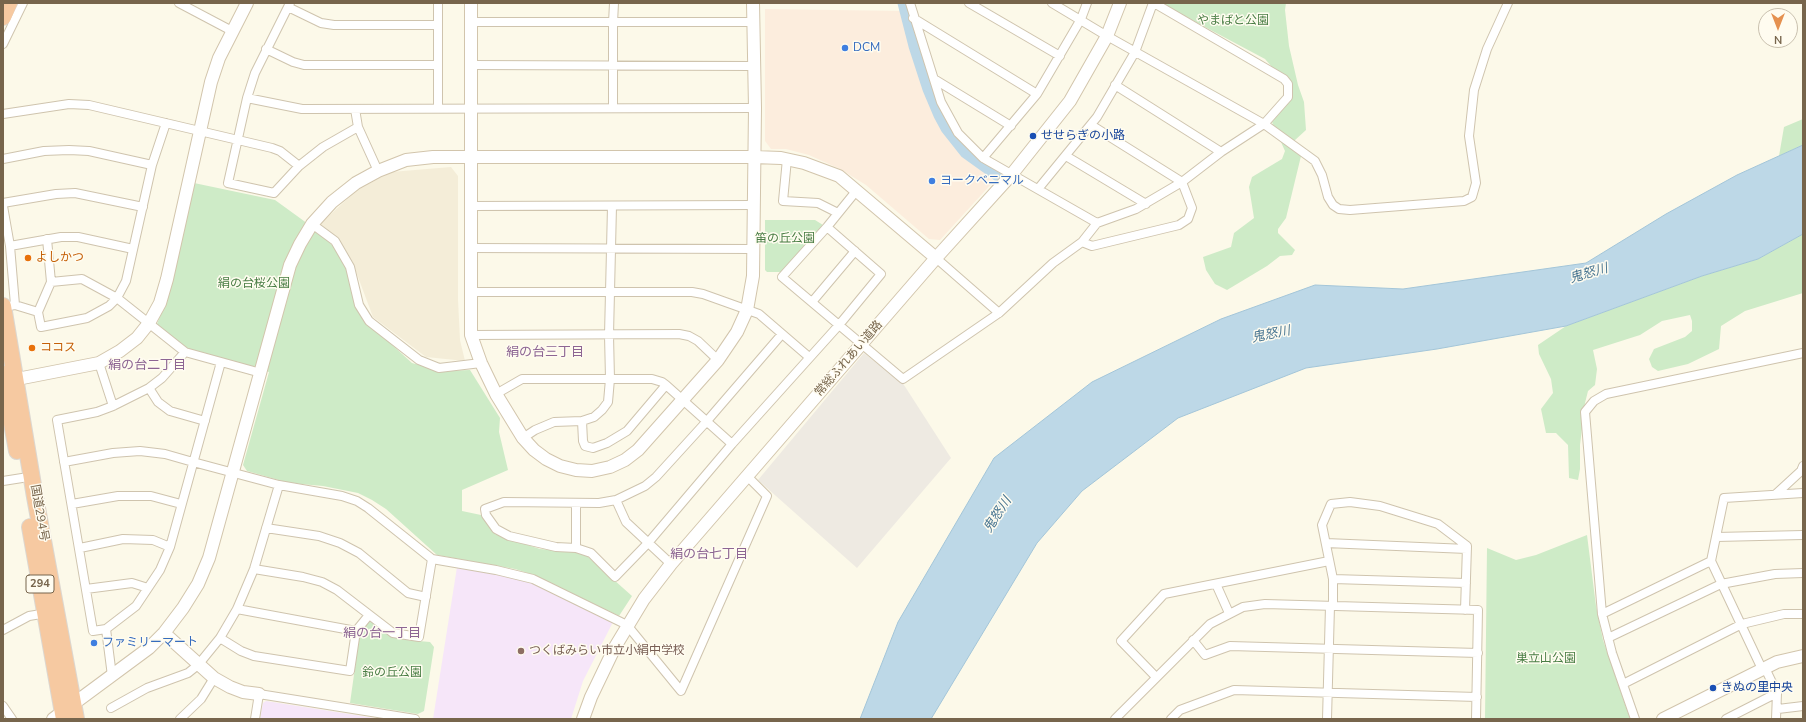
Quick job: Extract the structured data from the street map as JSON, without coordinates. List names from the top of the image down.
{
  "streets": {
    "highway": ["国道294号", "294"],
    "street": ["常総ふれあい道路"]
  },
  "districts": [
    "絹の台三丁目",
    "絹の台二丁目",
    "絹の台七丁目",
    "絹の台一丁目"
  ],
  "water": ["鬼怒川"],
  "parks": [
    "やまばと公園",
    "笛の丘公園",
    "絹の台桜公園",
    "巣立山公園",
    "鈴の丘公園"
  ],
  "places": [
    "DCM",
    "せせらぎの小路",
    "ヨークベニマル",
    "よしかつ",
    "ココス",
    "ファミリーマート",
    "つくばみらい市立小絹中学校",
    "きぬの里中央"
  ],
  "north": "bottom"
}
